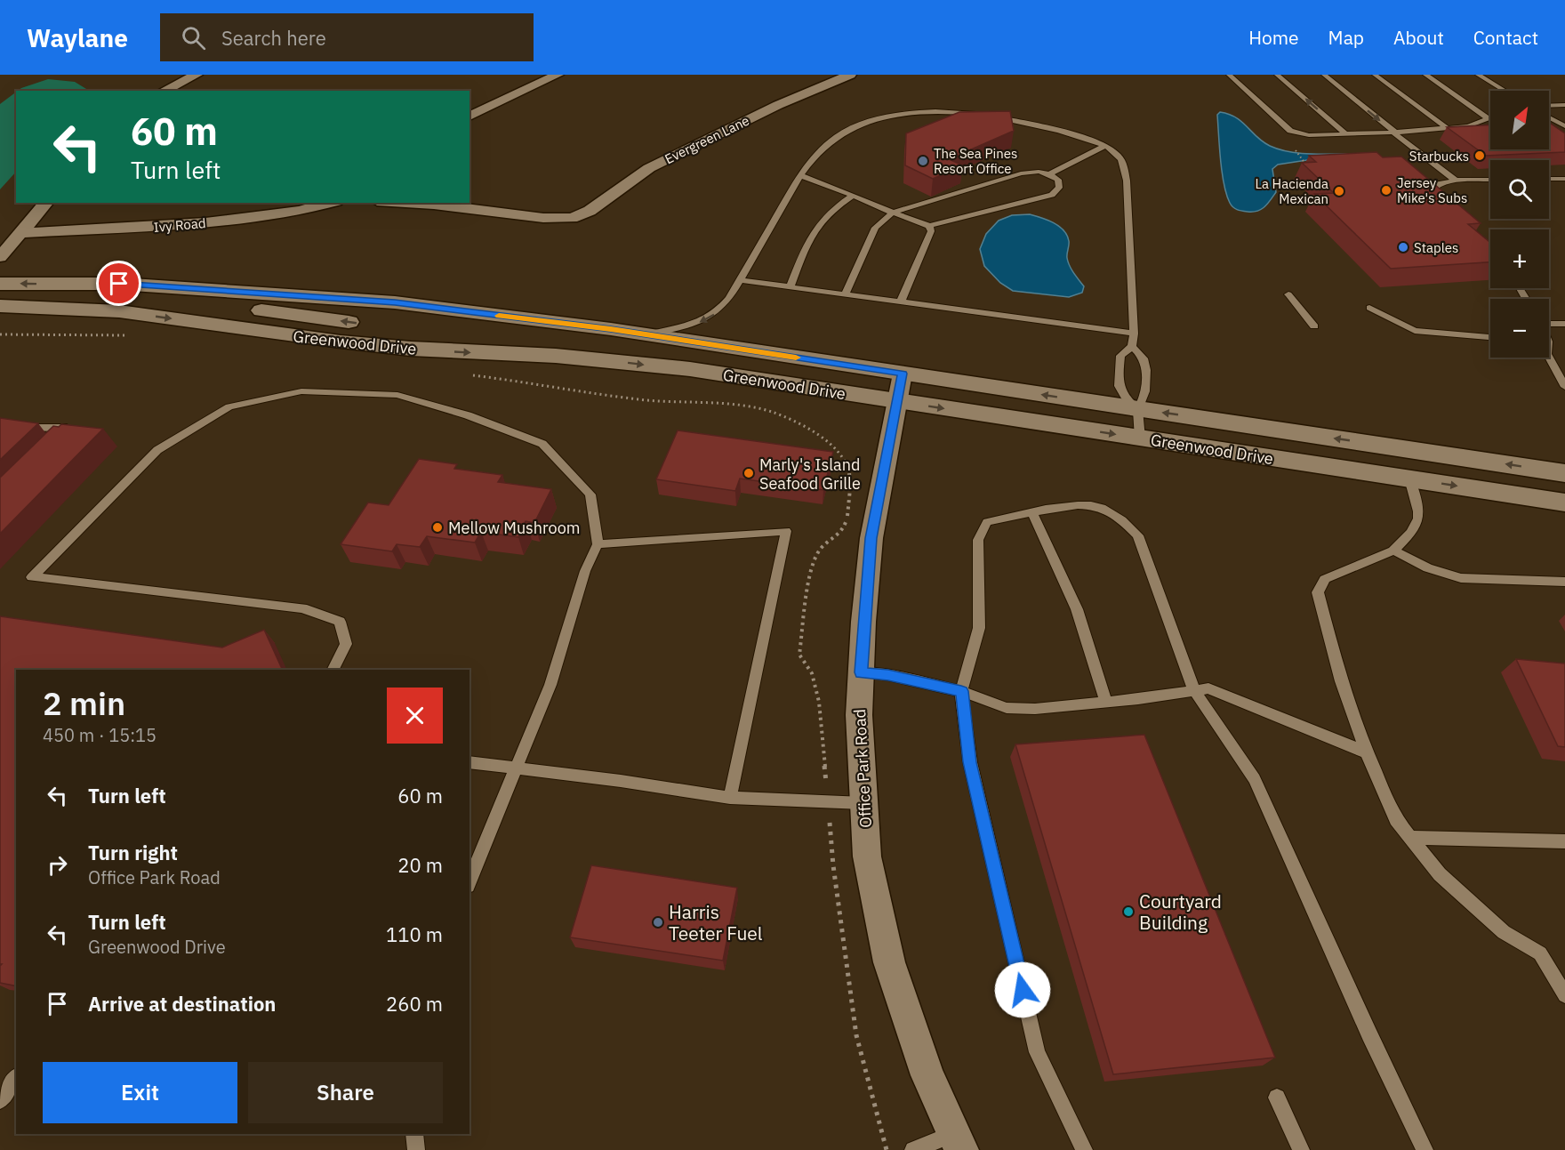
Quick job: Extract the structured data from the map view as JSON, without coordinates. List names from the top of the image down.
{
  "streets": {
    "street": [
      "Evergreen Lane",
      "Ivy Road",
      "Greenwood Drive",
      "Office Park Road"
    ]
  },
  "crossings": [
    ["Greenwood Drive", "Office Park Road"]
  ],
  "places": [
    "Starbucks",
    "The Sea Pines Resort Office",
    "Jersey Mike's Subs",
    "La Hacienda Mexican",
    "Staples",
    "Marly's Island Seafood Grille",
    "Mellow Mushroom",
    "Courtyard Building",
    "Harris Teeter Fuel"
  ],
  "north": "top right",
  "page": {
    "header": "Waylane",
    "search": "Search here",
    "nav": [
      "Home",
      "Map",
      "About",
      "Contact"
    ],
    "map_buttons": ["+", "−"],
    "turn": ["60 m", "Turn left"],
    "heading": ["2 min", "450 m · 15:15"],
    "list": [
      {
        "name": "Turn left",
        "value": "60 m"
      },
      {
        "name": "Turn right",
        "note": "Office Park Road",
        "value": "20 m"
      },
      {
        "name": "Turn left",
        "note": "Greenwood Drive",
        "value": "110 m"
      },
      {
        "name": "Arrive at destination",
        "value": "260 m"
      }
    ],
    "buttons": ["Exit", "Share"]
  }
}
